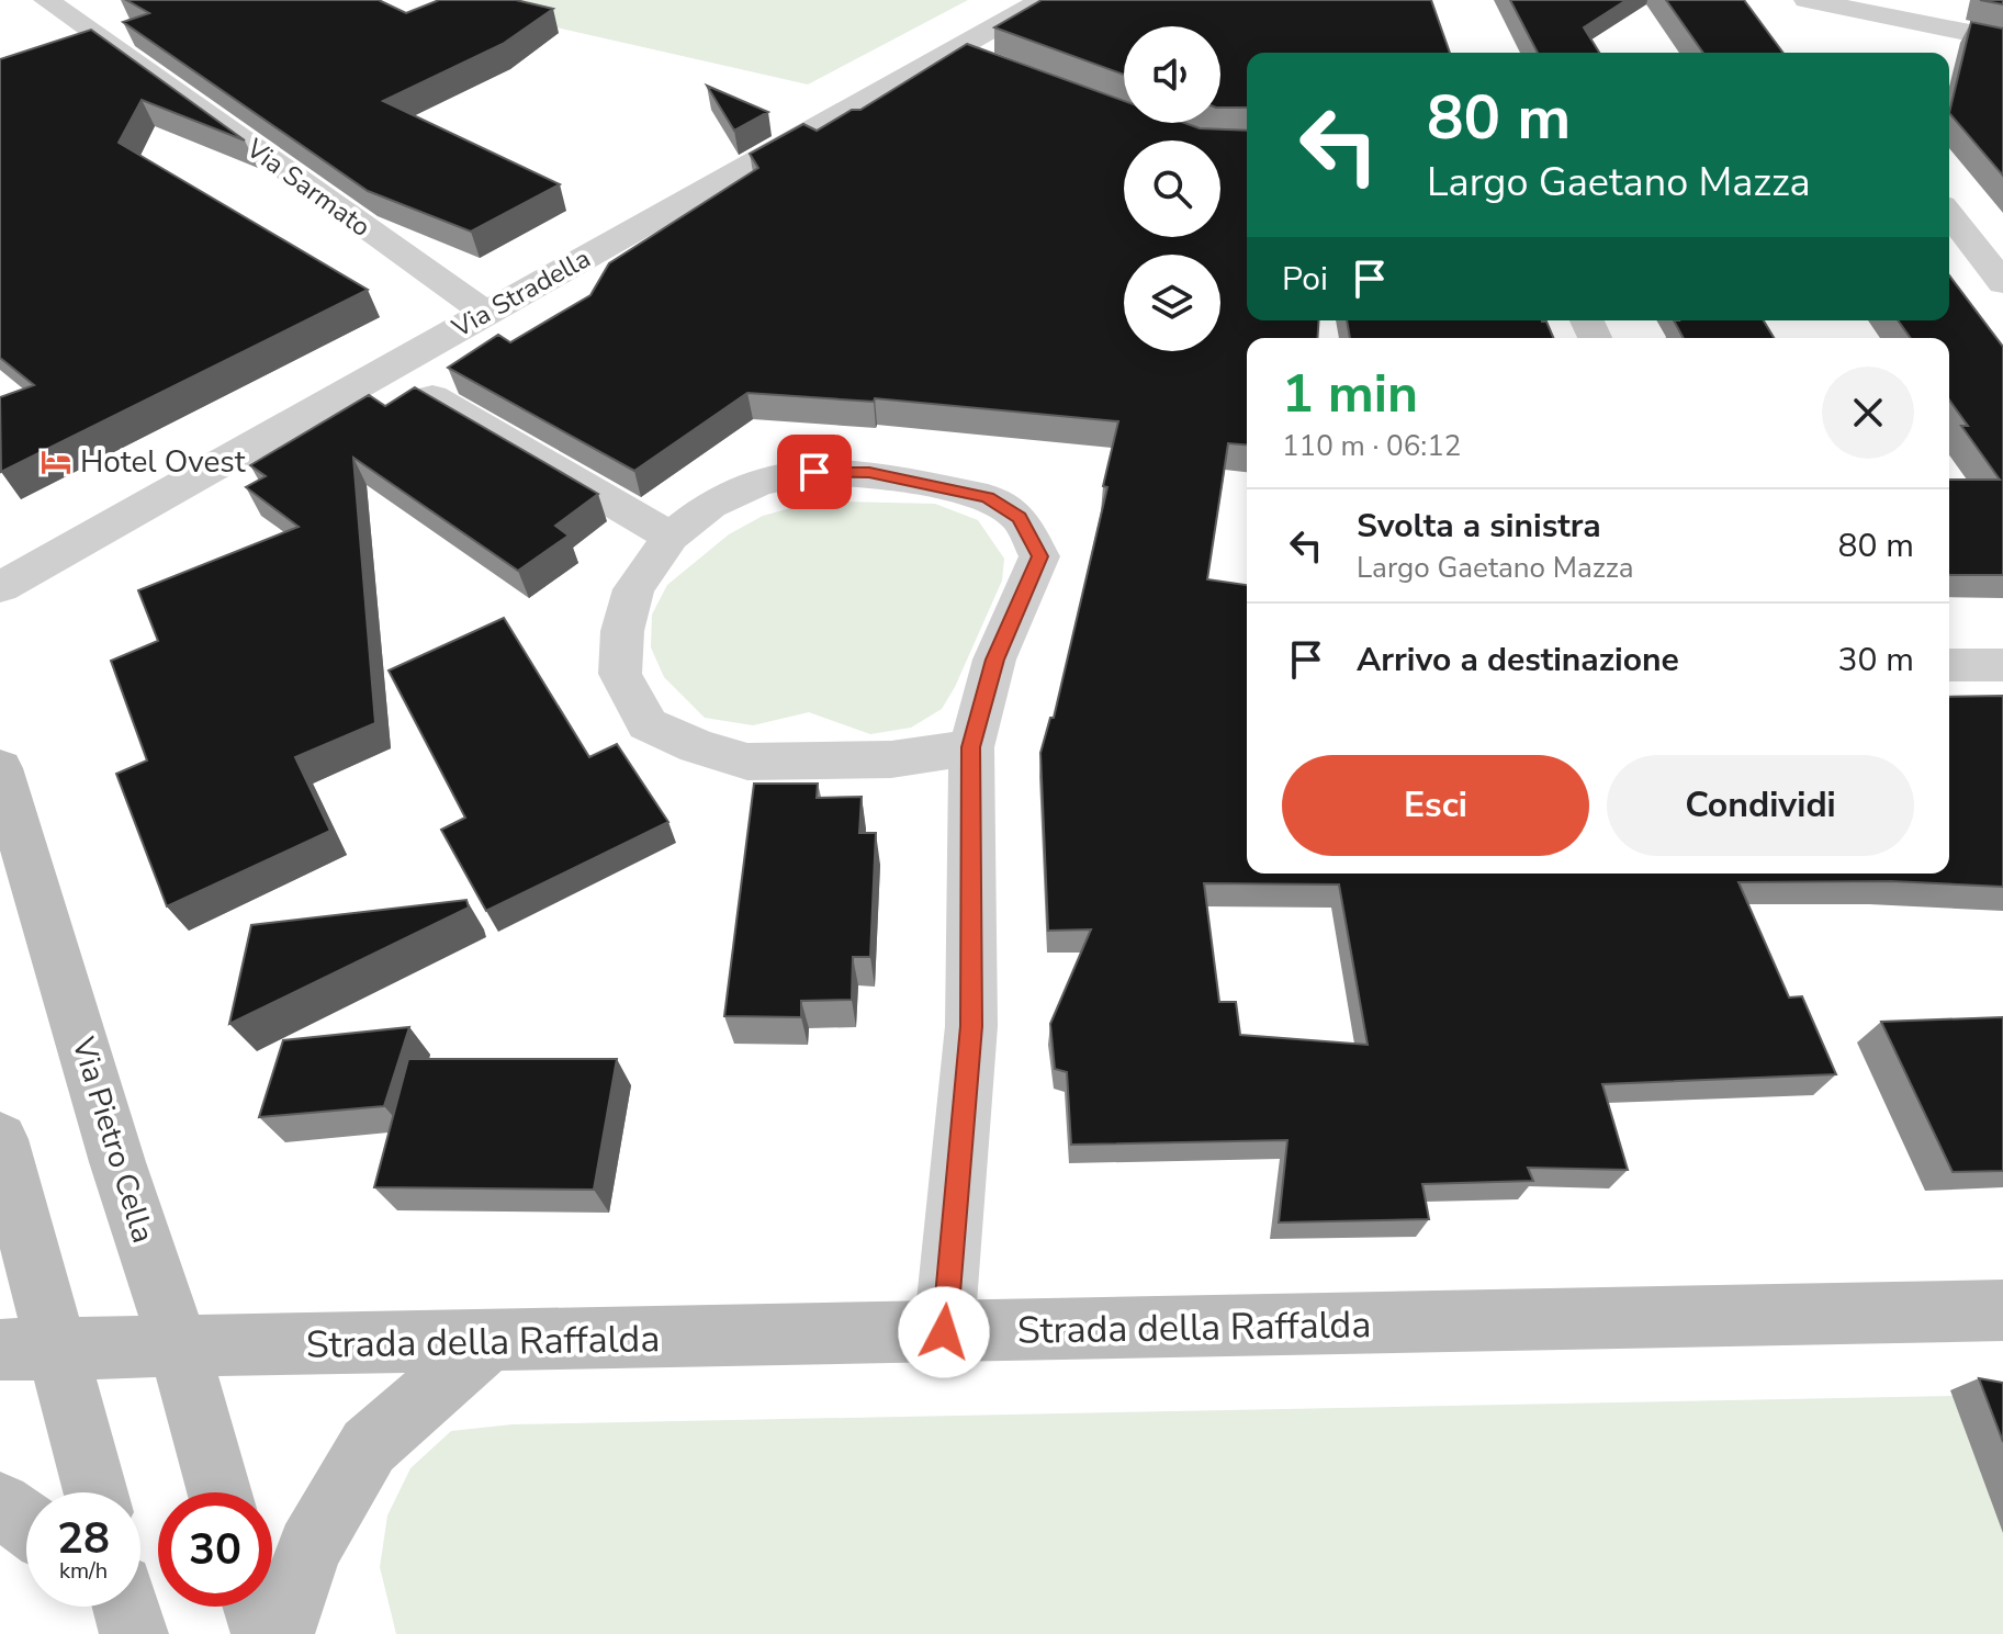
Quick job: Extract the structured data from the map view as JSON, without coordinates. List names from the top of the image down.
{
  "streets": {
    "street": [
      "Via Sarmato",
      "Via Stradella",
      "Via Pietro Cella",
      "Strada della Raffalda"
    ]
  },
  "crossings": [
    ["Via Sarmato", "Via Stradella"],
    ["Via Pietro Cella", "Strada della Raffalda"]
  ],
  "places": {
    "hotel": ["Hotel Ovest"]
  },
  "page": {
    "turn": ["80 m", "Largo Gaetano Mazza"],
    "then": "Poi",
    "heading": ["1 min", "110 m · 06:12"],
    "list": [
      {
        "name": "Svolta a sinistra",
        "note": "Largo Gaetano Mazza",
        "value": "80 m"
      },
      {
        "name": "Arrivo a destinazione",
        "value": "30 m"
      }
    ],
    "buttons": ["Esci", "Condividi"],
    "speed": "28 km/h",
    "limit": "30"
  }
}
